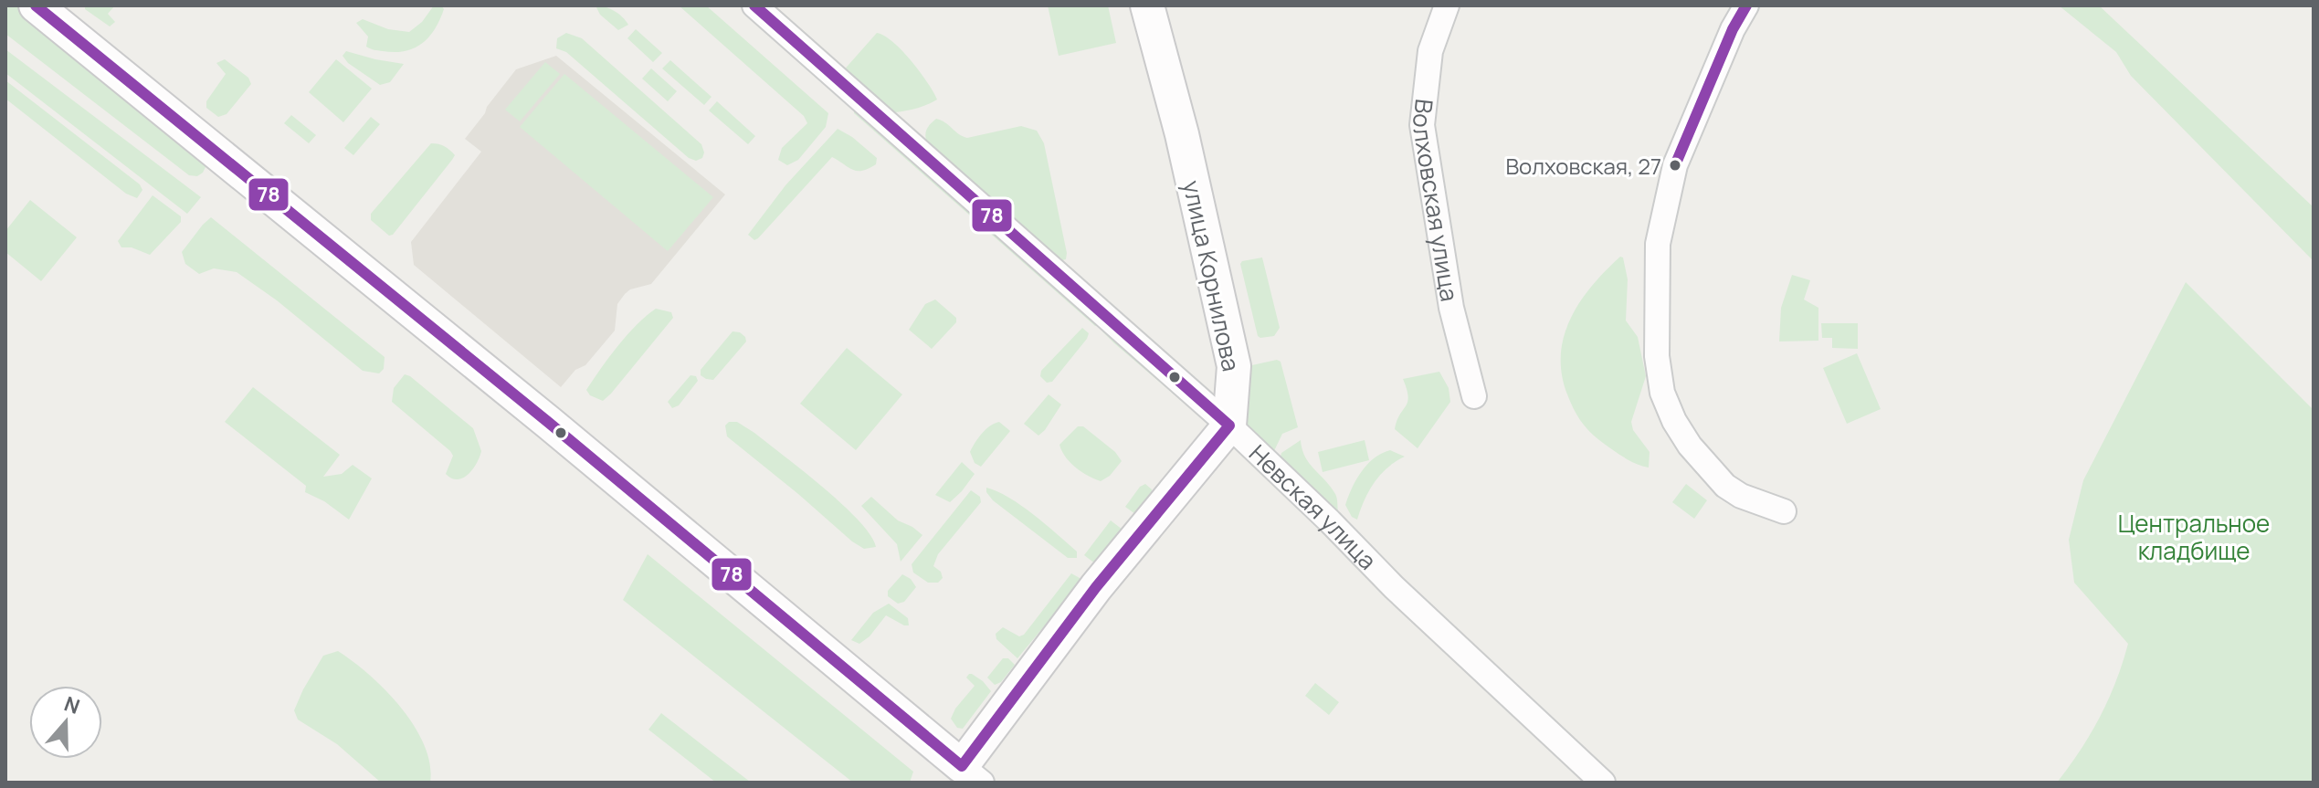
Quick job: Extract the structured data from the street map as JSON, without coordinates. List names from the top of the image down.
{
  "streets": {
    "street": ["Волховская улица", "улица Корнилова", "Невская улица"]
  },
  "crossings": [
    ["улица Корнилова", "Невская улица"]
  ],
  "parks": ["Центральное кладбище"],
  "places": ["Волховская, 27"],
  "lines": ["transit line 78"],
  "north": "top"
}
